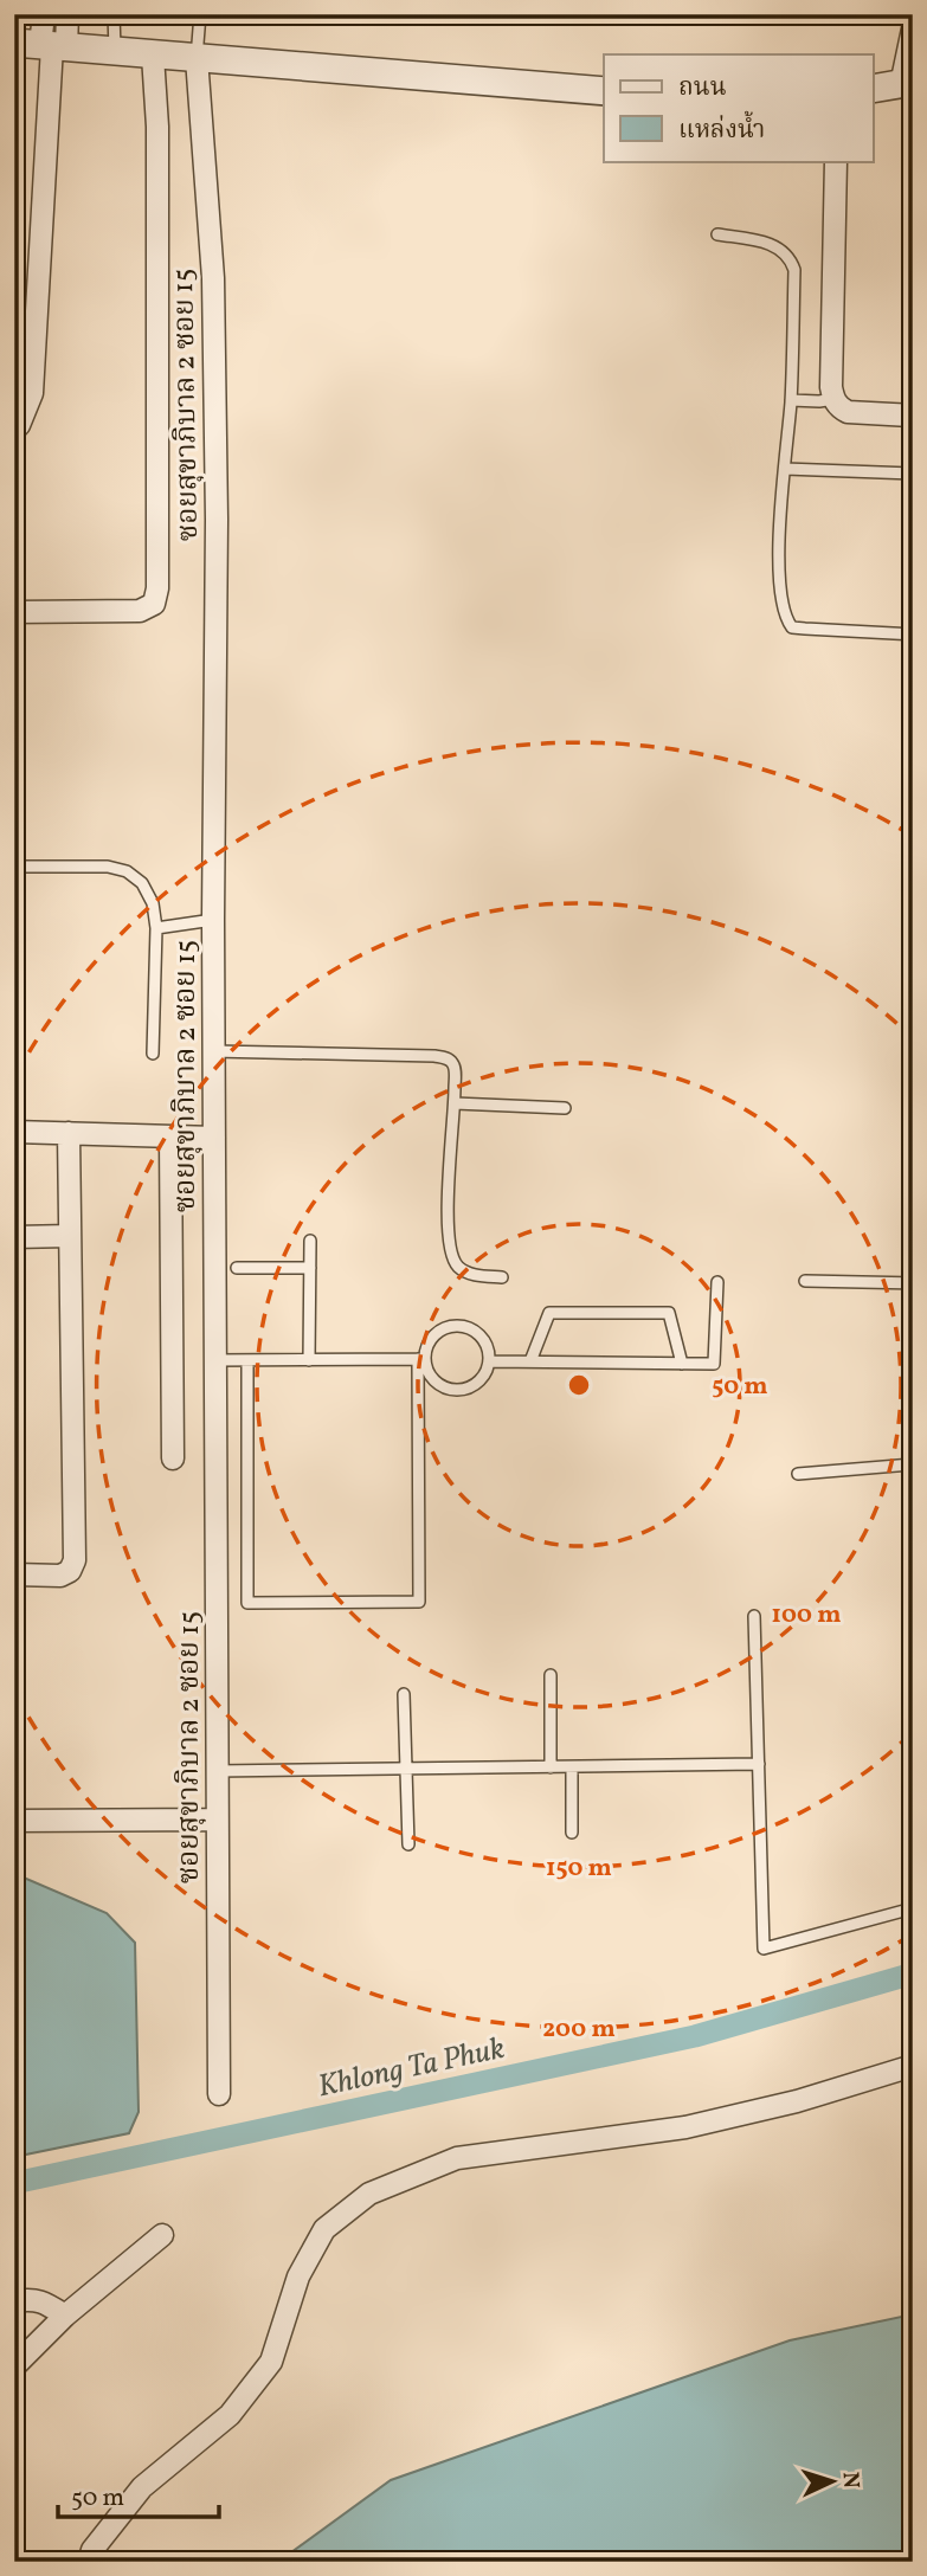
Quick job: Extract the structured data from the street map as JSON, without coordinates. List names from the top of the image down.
{
  "streets": {
    "street": ["ซอยสุขาภิบาล 2 ซอย 15"]
  },
  "water": ["Khlong Ta Phuk"],
  "legend": ["ถนน", "แหล่งน้ำ"],
  "scale_bar": "50 m",
  "north": "right",
  "rings": [
    "50 m",
    "100 m",
    "150 m",
    "200 m"
  ]
}
